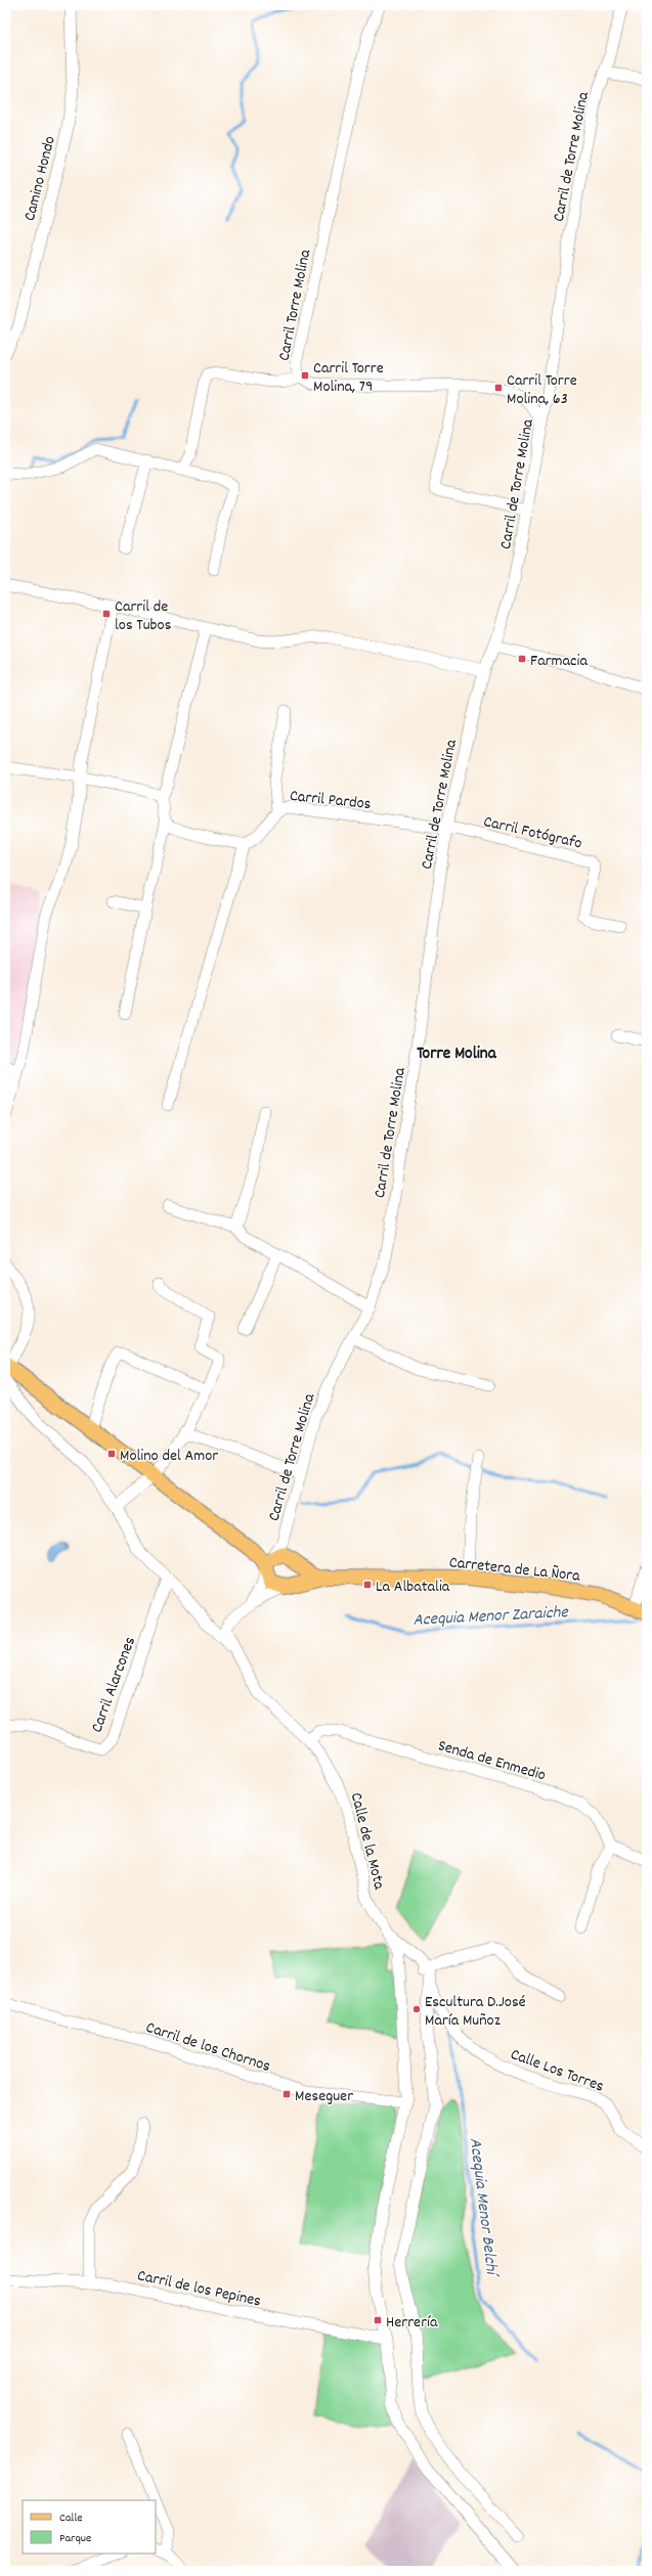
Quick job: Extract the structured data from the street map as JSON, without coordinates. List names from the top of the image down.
{
  "streets": {
    "main road": ["Carretera de La Ñora"],
    "street": [
      "Carril de Torre Molina",
      "Camino Hondo",
      "Carril Torre Molina",
      "Carril Pardos",
      "Carril Fotógrafo",
      "Carril Alarcones",
      "Senda de Enmedio",
      "Calle de la Mota",
      "Carril de los Chornos",
      "Calle Los Torres",
      "Carril de los Pepines"
    ]
  },
  "crossings": [
    ["Carril de Torre Molina", "Carril Torre Molina"],
    ["Carril de Torre Molina", "Carril Pardos"],
    ["Carril de Torre Molina", "Carril Fotógrafo"],
    ["Carril Pardos", "Carril Fotógrafo"],
    ["Senda de Enmedio", "Calle de la Mota"]
  ],
  "districts": ["Torre Molina"],
  "water": ["Acequia Menor Zaraiche", "Acequia Menor Belchí"],
  "places": {
    "transit": [
      "Carril Torre Molina, 79",
      "Carril Torre Molina, 63",
      "Carril de los Tubos",
      "Farmacia",
      "Molino del Amor",
      "La Albatalia",
      "Meseguer",
      "Herrería"
    ],
    "other": ["Escultura D.José María Muñoz"]
  },
  "legend": ["Calle", "Parque"]
}
